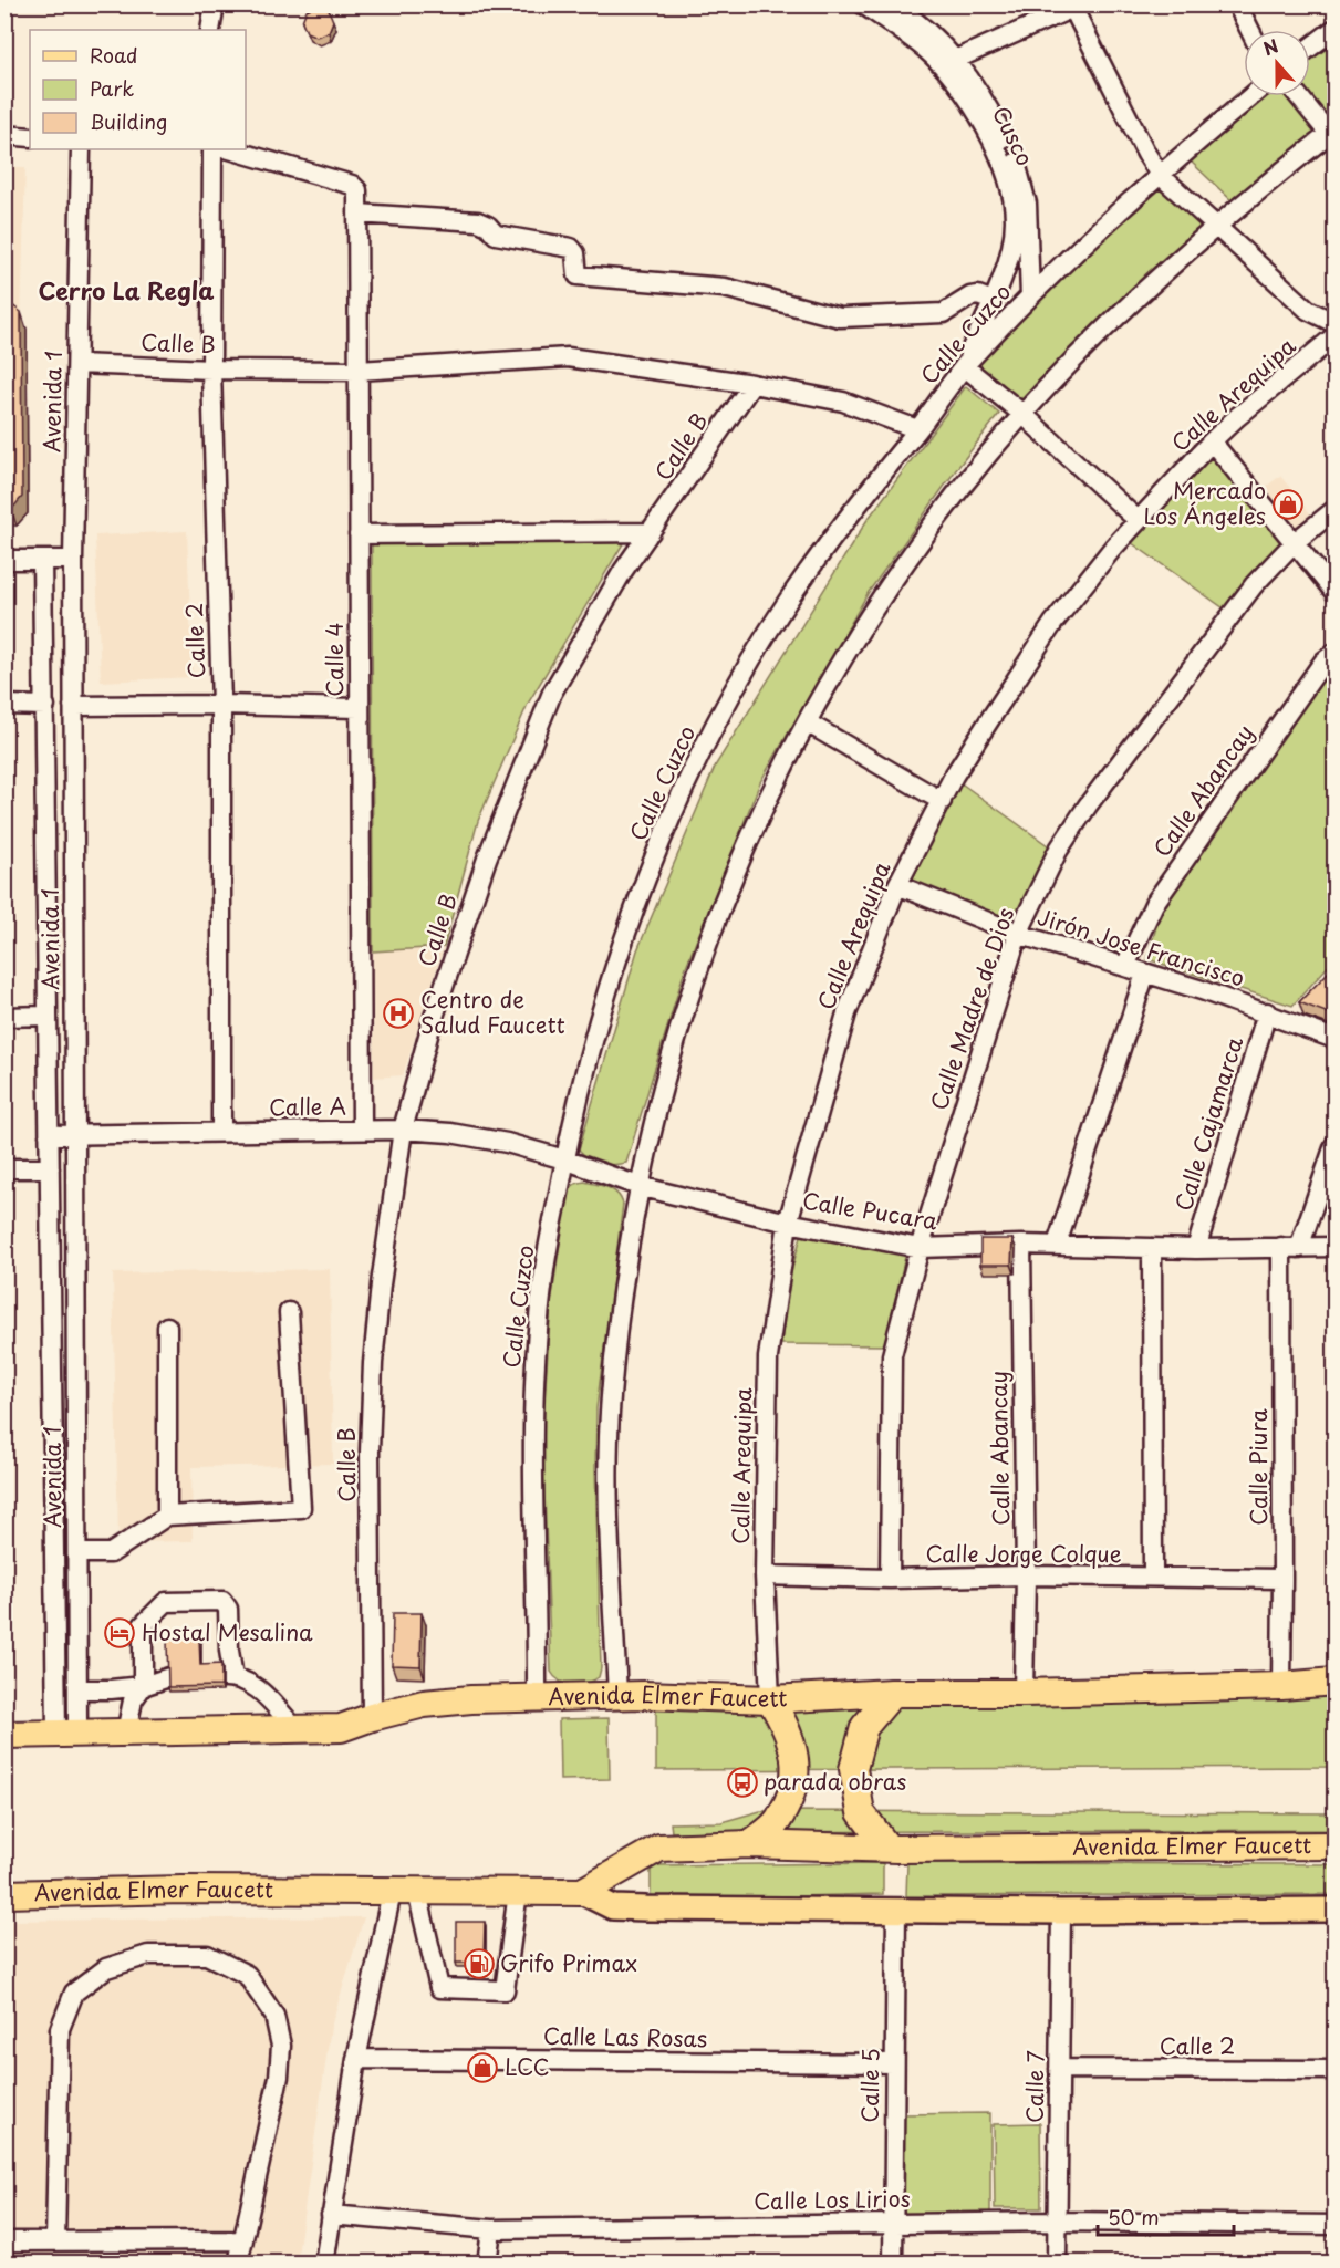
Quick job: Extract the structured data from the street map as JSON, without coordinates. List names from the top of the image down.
{
  "streets": {
    "highway": ["Avenida Elmer Faucett"],
    "street": [
      "Cusco",
      "Calle Cuzco",
      "Calle B",
      "Calle Arequipa",
      "Avenida 1",
      "Calle 2",
      "Calle 4",
      "Calle Abancay",
      "Jirón Jose Francisco",
      "Calle Madre de Dios",
      "Calle A",
      "Calle Cajamarca",
      "Calle Pucara",
      "Calle Piura",
      "Calle Jorge Colque",
      "Calle Las Rosas",
      "Calle 5",
      "Calle 7",
      "Calle Los Lirios"
    ]
  },
  "crossings": [
    ["Cusco", "Calle Cuzco"],
    ["Calle Cuzco", "Calle B"],
    ["Calle Cuzco", "Calle A"],
    ["Calle Cuzco", "Calle Pucara"],
    ["Calle Cuzco", "Avenida Elmer Faucett"],
    ["Calle B", "Avenida 1"],
    ["Calle B", "Calle 2"],
    ["Calle B", "Calle 4"],
    ["Calle B", "Calle A"],
    ["Calle B", "Avenida Elmer Faucett"],
    ["Calle Arequipa", "Jirón Jose Francisco"],
    ["Calle Arequipa", "Calle Pucara"],
    ["Calle Arequipa", "Calle Jorge Colque"],
    ["Calle Arequipa", "Avenida Elmer Faucett"],
    ["Avenida 1", "Calle A"],
    ["Avenida 1", "Avenida Elmer Faucett"],
    ["Calle 2", "Calle A"],
    ["Calle 2", "Calle 7"],
    ["Calle 4", "Calle A"],
    ["Calle Abancay", "Jirón Jose Francisco"],
    ["Calle Abancay", "Calle Pucara"],
    ["Calle Abancay", "Calle Jorge Colque"],
    ["Calle Abancay", "Avenida Elmer Faucett"],
    ["Jirón Jose Francisco", "Calle Madre de Dios"],
    ["Jirón Jose Francisco", "Calle Cajamarca"],
    ["Calle Madre de Dios", "Calle Pucara"],
    ["Calle Madre de Dios", "Calle Jorge Colque"],
    ["Calle A", "Calle Pucara"],
    ["Calle Cajamarca", "Calle Pucara"],
    ["Calle Pucara", "Calle Piura"],
    ["Calle Piura", "Calle Jorge Colque"],
    ["Calle Piura", "Avenida Elmer Faucett"],
    ["Avenida Elmer Faucett", "Calle 5"],
    ["Avenida Elmer Faucett", "Calle 7"],
    ["Calle Las Rosas", "Calle 5"],
    ["Calle 5", "Calle Los Lirios"],
    ["Calle 7", "Calle Los Lirios"]
  ],
  "districts": ["Cerro La Regla"],
  "places": {
    "shop": ["Mercado Los Ángeles", "LCC"],
    "hospital": ["Centro de Salud Faucett"],
    "hotel": ["Hostal Mesalina"],
    "bus stop": ["parada obras"],
    "fuel station": ["Grifo Primax"]
  },
  "legend": ["Road", "Park", "Building"],
  "scale_bar": "50 m",
  "north": "top"
}
